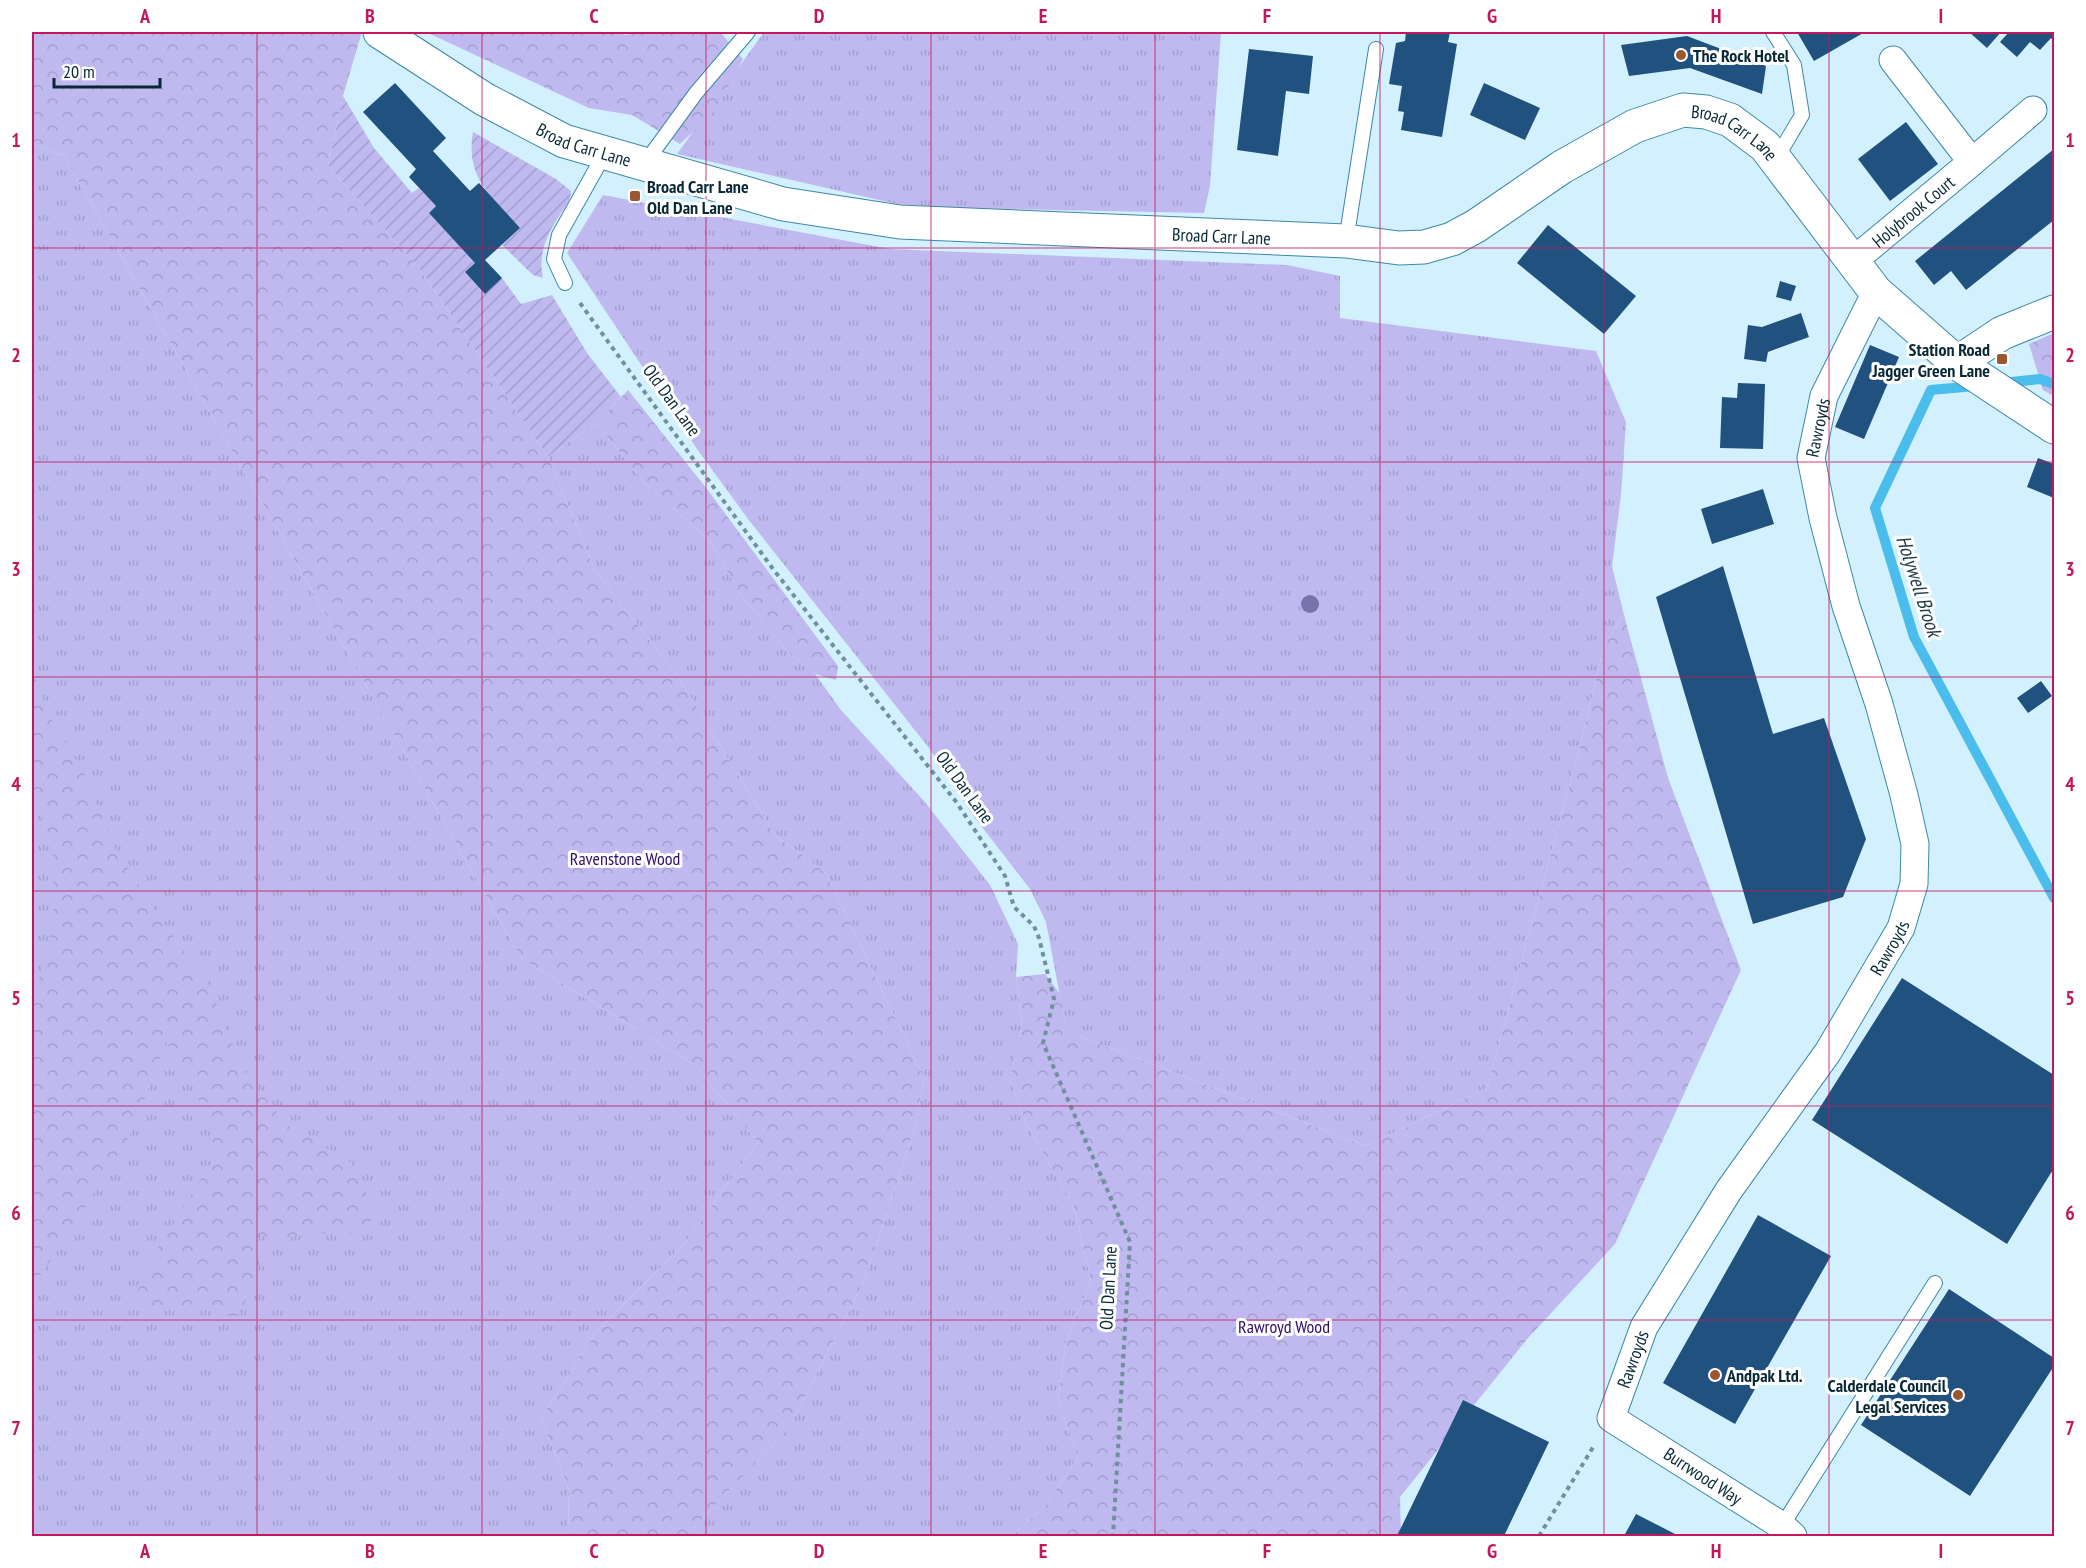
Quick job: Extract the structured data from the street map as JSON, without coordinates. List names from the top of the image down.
{
  "streets": {
    "street": [
      "Broad Carr Lane",
      "Holybrook Court",
      "Rawroyds",
      "Burrwood Way"
    ],
    "path": ["Old Dan Lane"]
  },
  "crossings": [
    ["Broad Carr Lane", "Holybrook Court"],
    ["Broad Carr Lane", "Rawroyds"],
    ["Rawroyds", "Burrwood Way"]
  ],
  "water": ["Holywell Brook"],
  "parks": ["Ravenstone Wood", "Rawroyd Wood"],
  "places": {
    "other": ["The Rock Hotel", "Andpak Ltd.", "Calderdale Council Legal Services"],
    "transit": ["Broad Carr Lane Old Dan Lane", "Station Road Jagger Green Lane"]
  },
  "scale_bar": "20 m",
  "grid": {
    "columns": [
      "A",
      "B",
      "C",
      "D",
      "E",
      "F",
      "G",
      "H",
      "I"
    ],
    "rows": [
      "1",
      "2",
      "3",
      "4",
      "5",
      "6",
      "7"
    ]
  }
}
